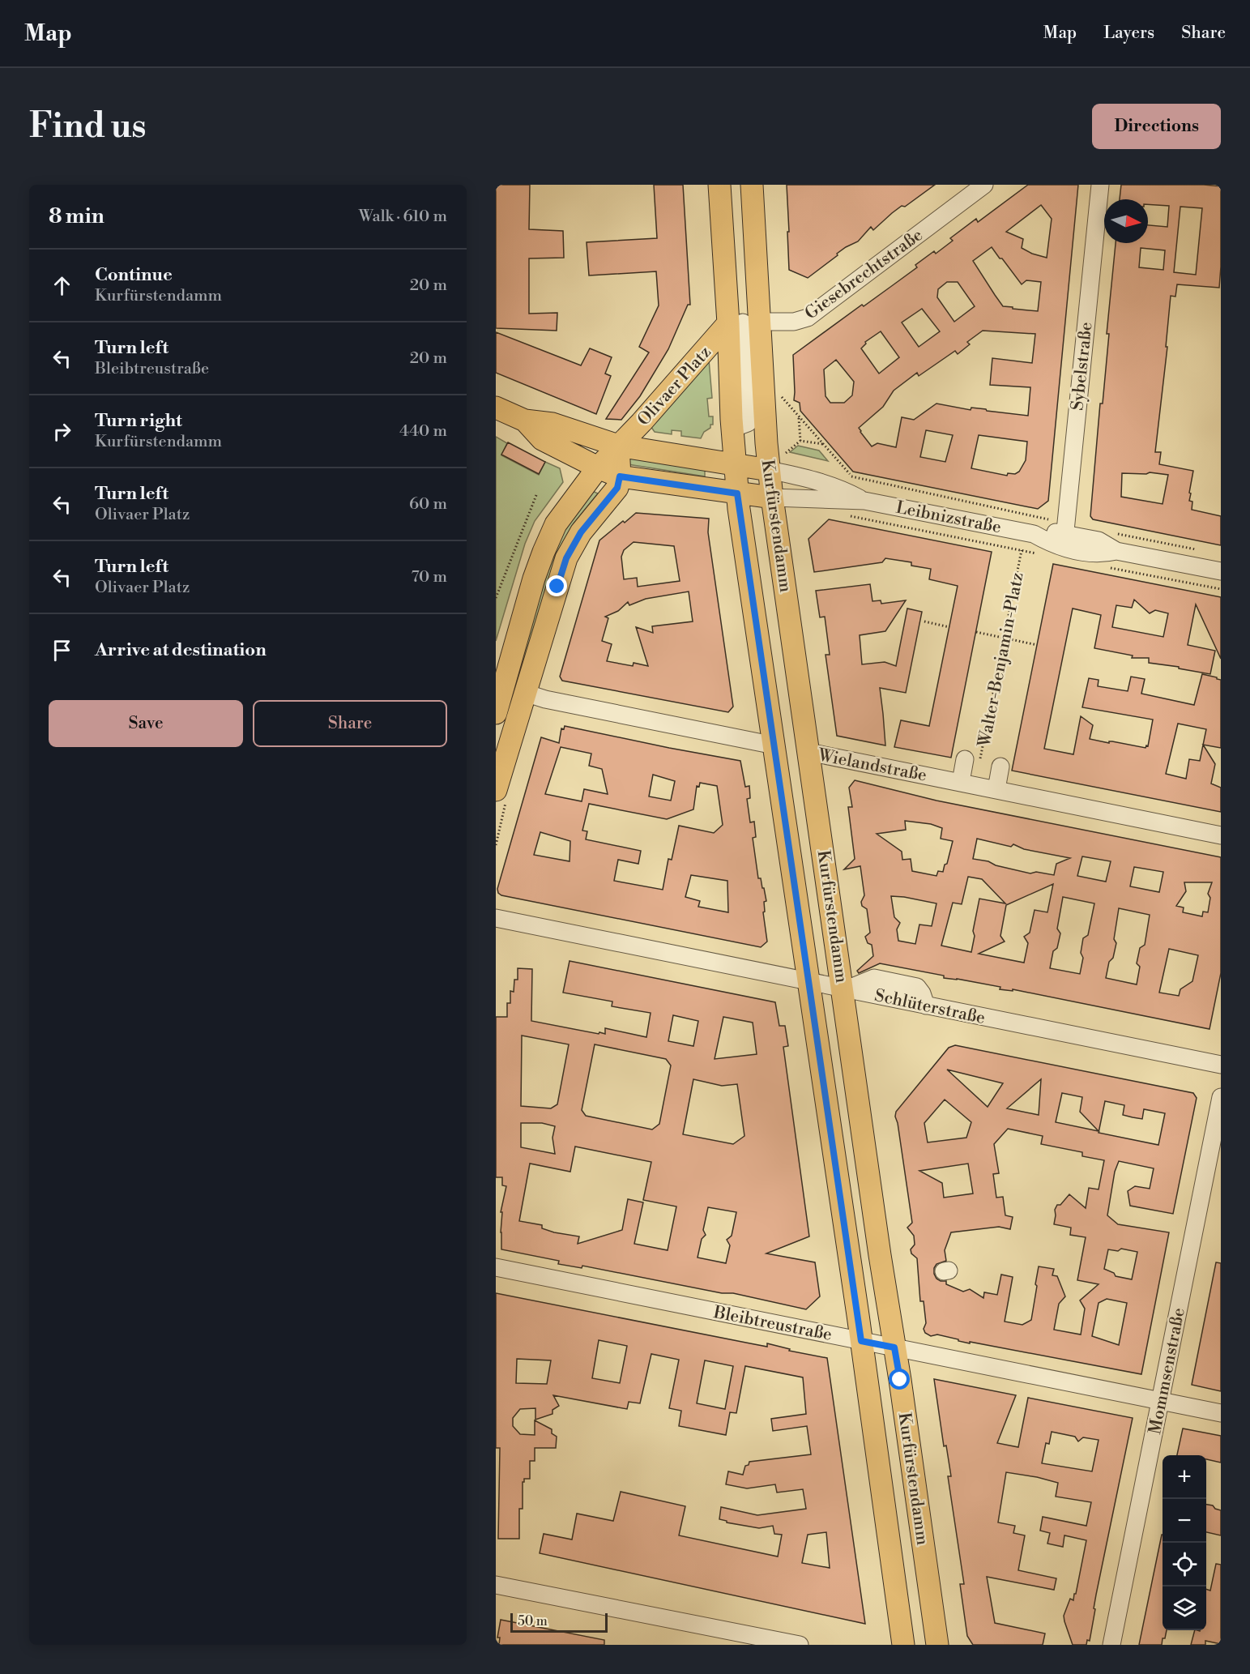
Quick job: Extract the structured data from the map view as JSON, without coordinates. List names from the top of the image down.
{
  "streets": {
    "main road": [
      "Olivaer Platz",
      "Leibnizstraße",
      "Kurfürstendamm",
      "Wielandstraße"
    ],
    "street": [
      "Giesebrechtstraße",
      "Sybelstraße",
      "Walter-Benjamin-Platz",
      "Schlüterstraße",
      "Bleibtreustraße",
      "Mommsenstraße"
    ]
  },
  "crossings": [
    ["Giesebrechtstraße", "Olivaer Platz"],
    ["Giesebrechtstraße", "Kurfürstendamm"],
    ["Sybelstraße", "Leibnizstraße"],
    ["Olivaer Platz", "Leibnizstraße"],
    ["Olivaer Platz", "Kurfürstendamm"],
    ["Leibnizstraße", "Kurfürstendamm"],
    ["Kurfürstendamm", "Wielandstraße"],
    ["Kurfürstendamm", "Schlüterstraße"],
    ["Kurfürstendamm", "Bleibtreustraße"],
    ["Walter-Benjamin-Platz", "Wielandstraße"],
    ["Bleibtreustraße", "Mommsenstraße"]
  ],
  "scale_bar": "50 m",
  "north": "right",
  "page": {
    "header": "Map",
    "nav": ["Map", "Layers", "Share"],
    "buttons": [
      "Directions",
      ["Save", "Share"]
    ],
    "title": "Find us",
    "heading": ["8 min", "Walk · 610 m"],
    "list": [
      ["Continue", "Kurfürstendamm", "20 m"],
      ["Turn left", "Bleibtreustraße", "20 m"],
      ["Turn right", "Kurfürstendamm", "440 m"],
      ["Turn left", "Olivaer Platz", "60 m"],
      ["Turn left", "Olivaer Platz", "70 m"],
      "Arrive at destination"
    ],
    "map_buttons": ["+", "−"],
    "scale": "50 m"
  }
}
